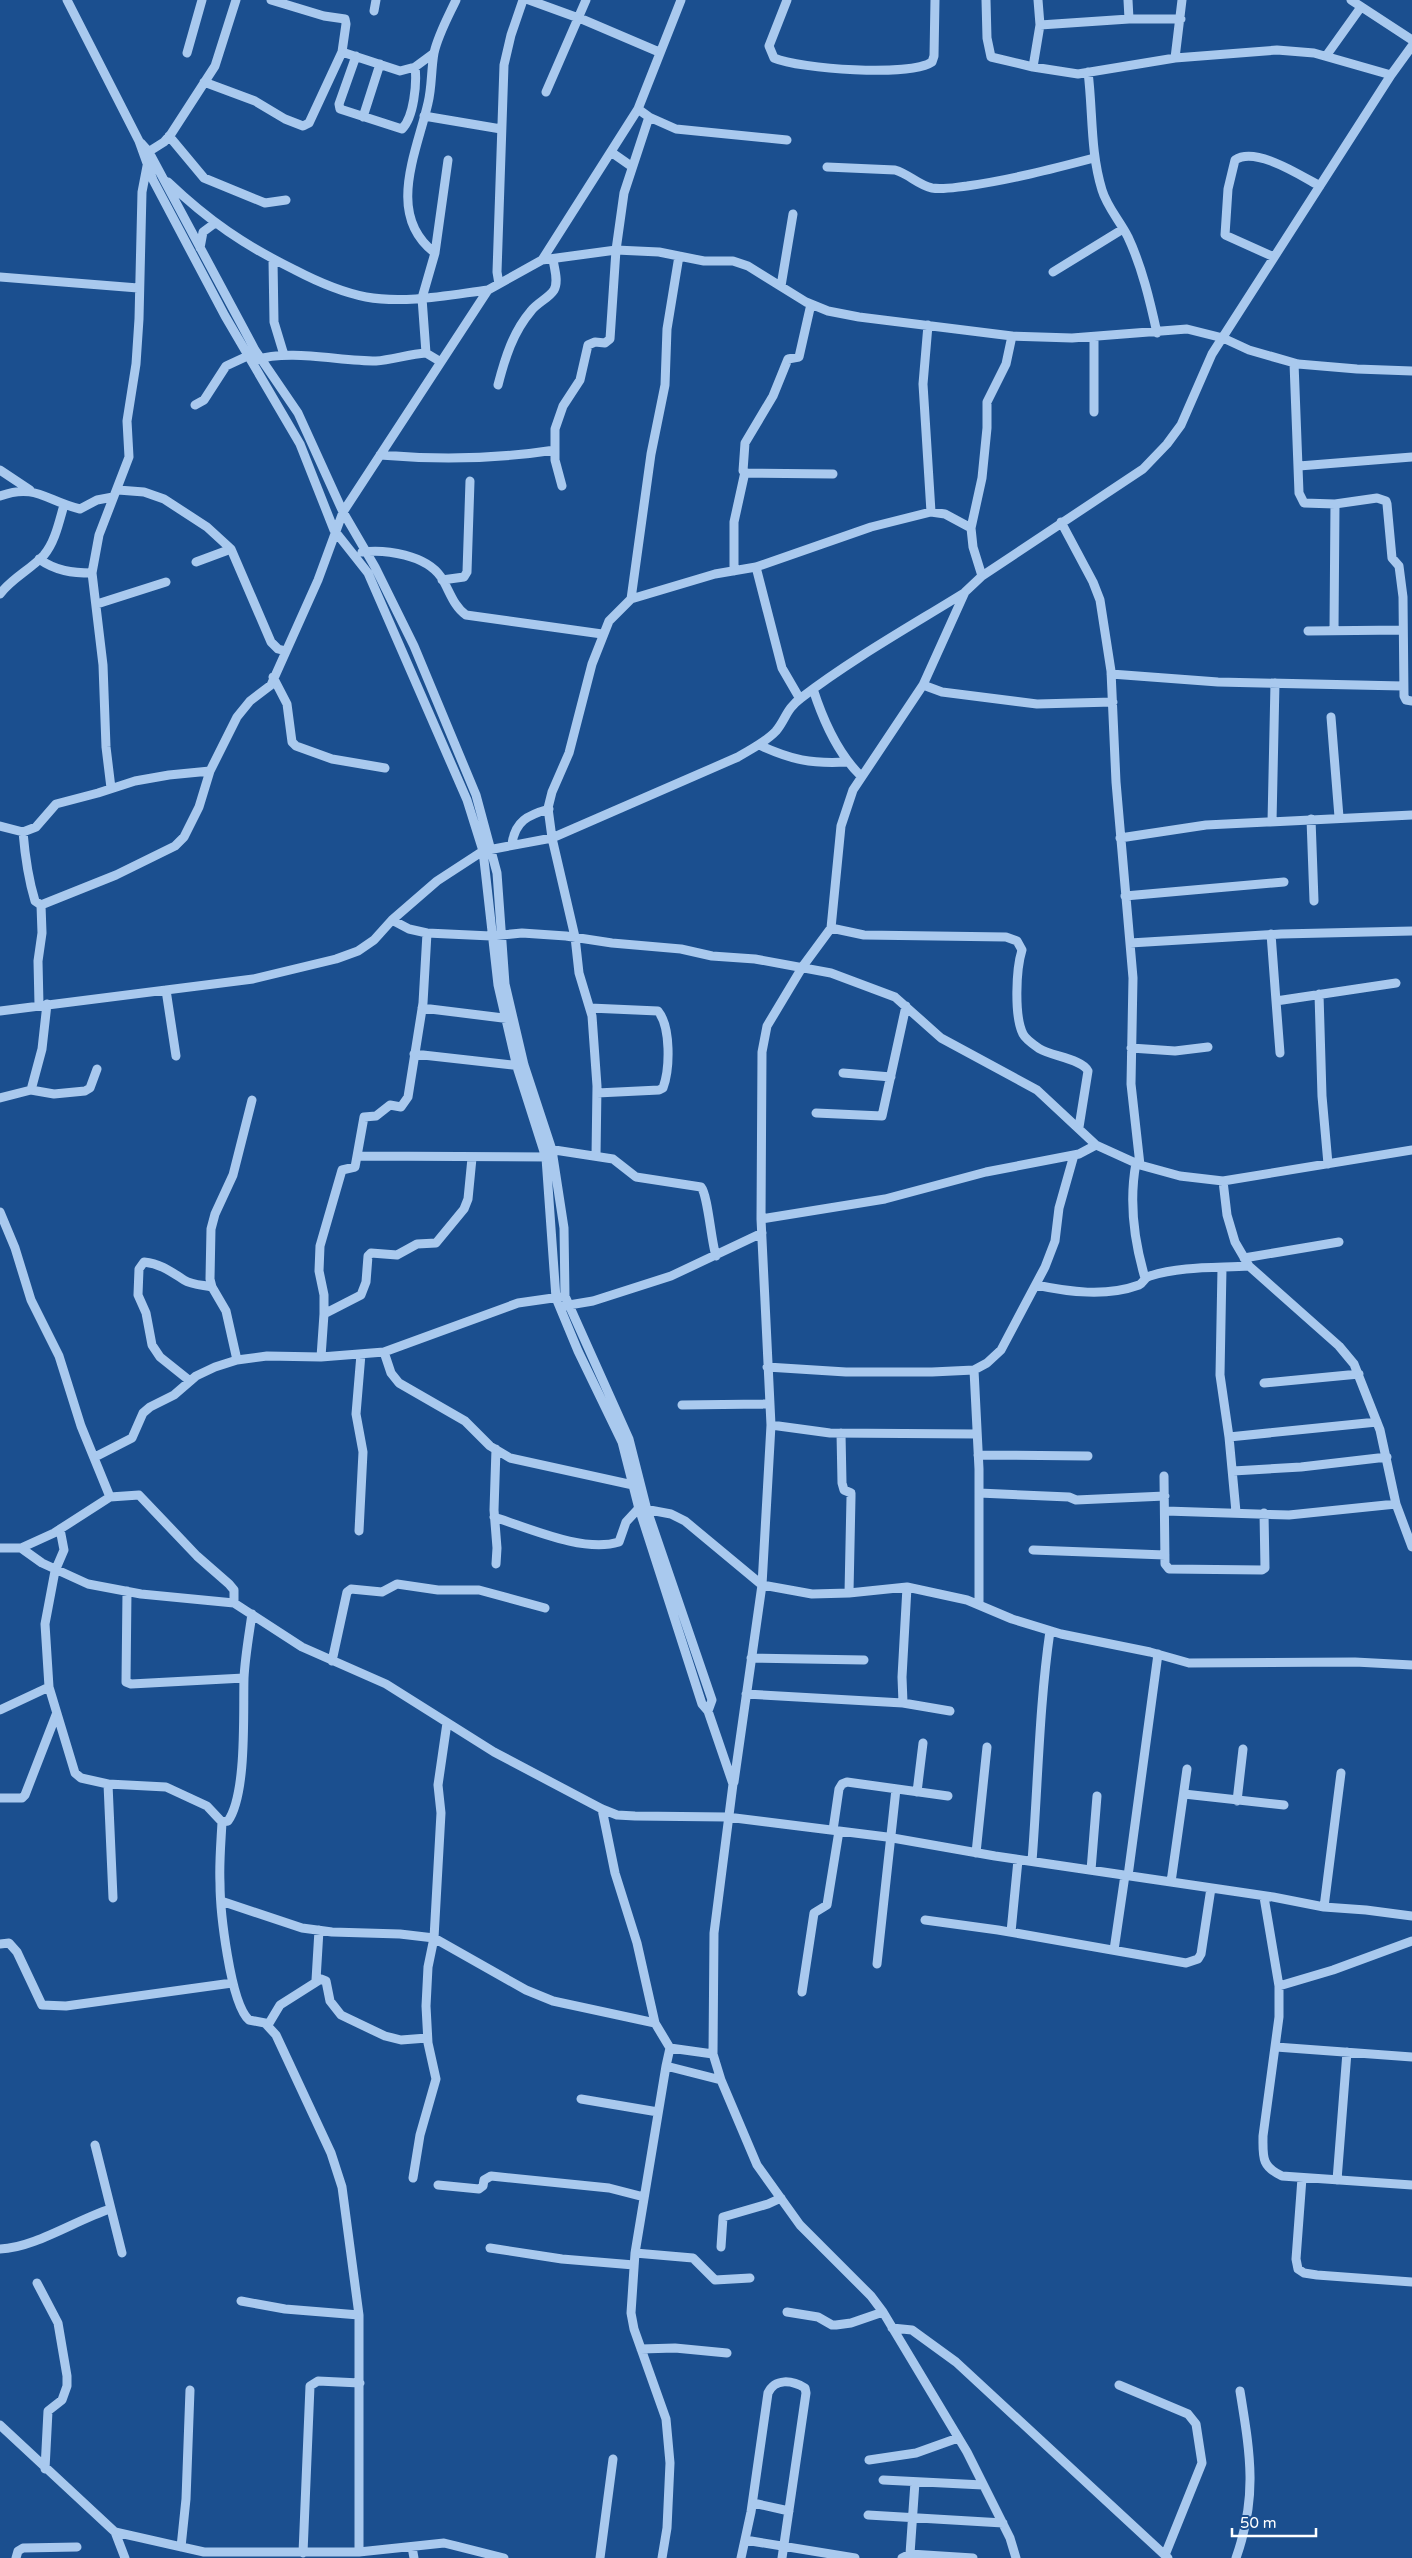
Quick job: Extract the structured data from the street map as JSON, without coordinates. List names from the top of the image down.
{
  "scale_bar": "50 m"
}
